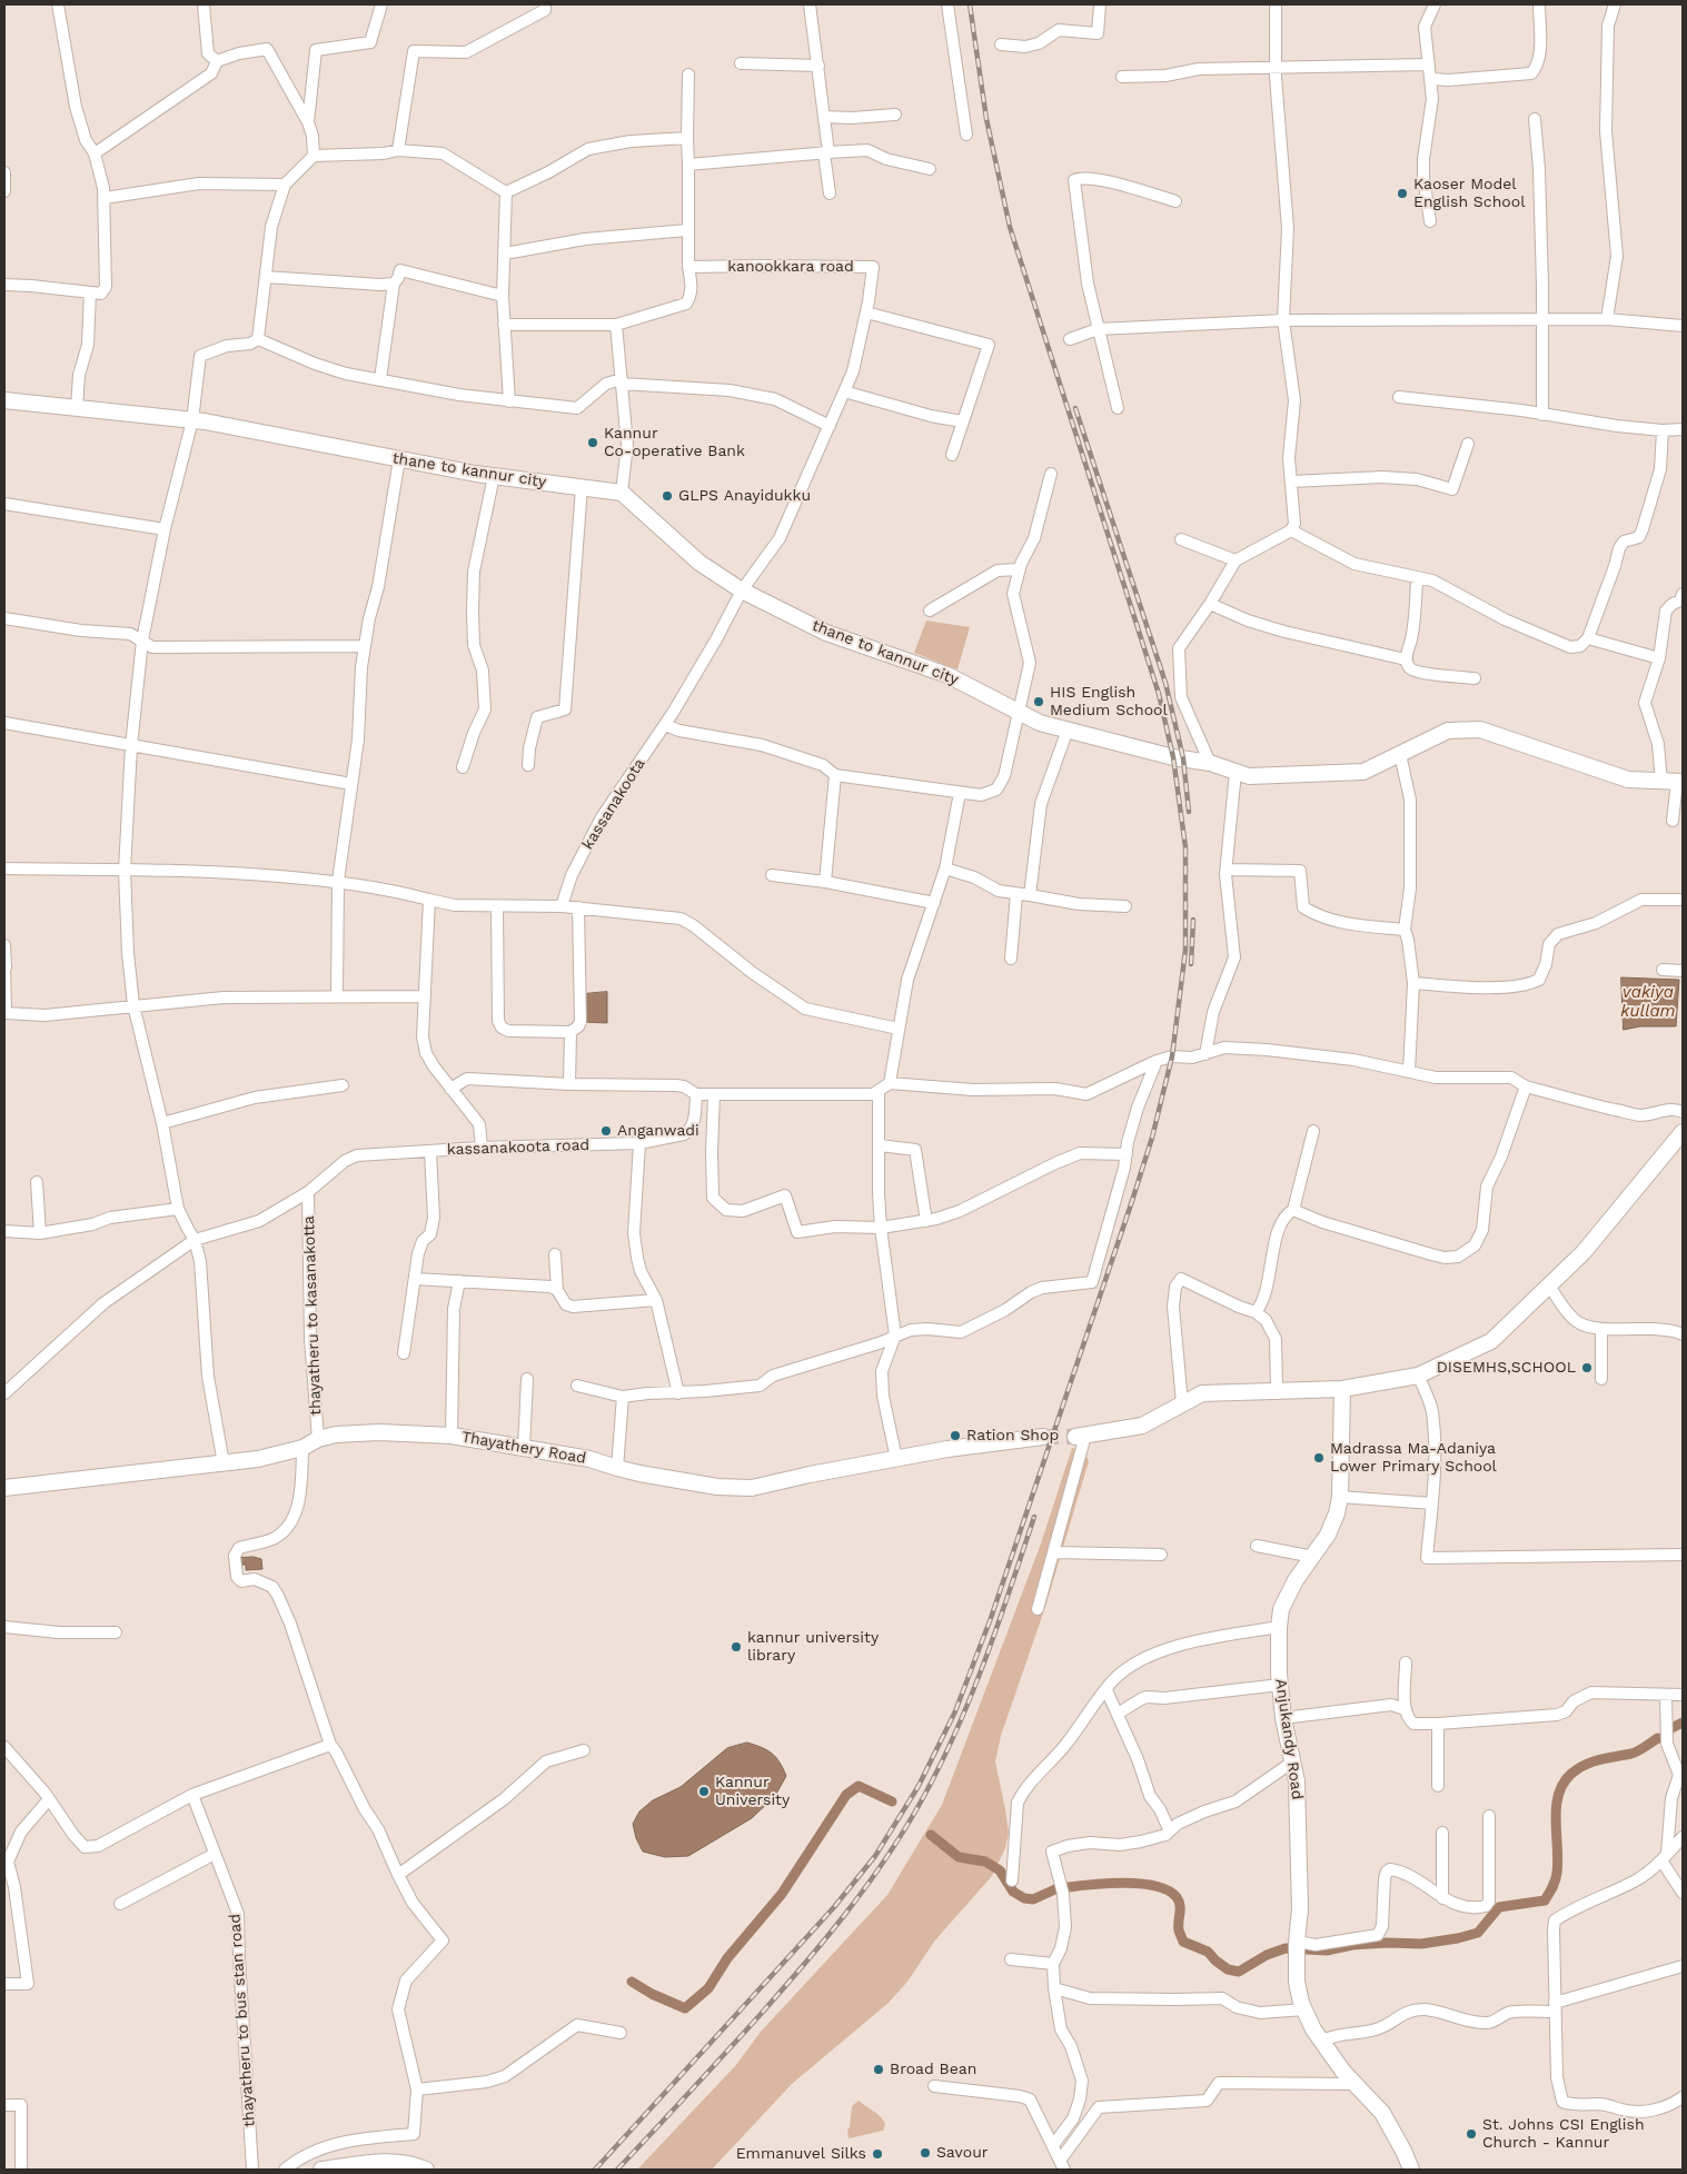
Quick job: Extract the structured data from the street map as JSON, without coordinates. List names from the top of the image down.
{
  "streets": {
    "street": [
      "kanookkara road",
      "thane to kannur city",
      "kassanakoota",
      "kassanakoota road",
      "thayatheru to kasanakotta",
      "Thayathery Road",
      "Anjukandy Road",
      "thayatheru to bus stan road"
    ]
  },
  "crossings": [
    ["kanookkara road", "thane to kannur city"],
    ["kanookkara road", "kassanakoota"],
    ["thane to kannur city", "kassanakoota"],
    ["kassanakoota road", "thayatheru to kasanakotta"],
    ["thayatheru to kasanakotta", "Thayathery Road"]
  ],
  "water": ["vakiya kullam"],
  "places": [
    "Kaoser Model English School",
    "Kannur Co-operative Bank",
    "GLPS Anayidukku",
    "HIS English Medium School",
    "Anganwadi",
    "DISEMHS,SCHOOL",
    "Ration Shop",
    "Madrassa Ma-Adaniya Lower Primary School",
    "kannur university library",
    "Kannur University",
    "Broad Bean",
    "St. Johns CSI English Church - Kannur",
    "Savour",
    "Emmanuvel Silks"
  ]
}
